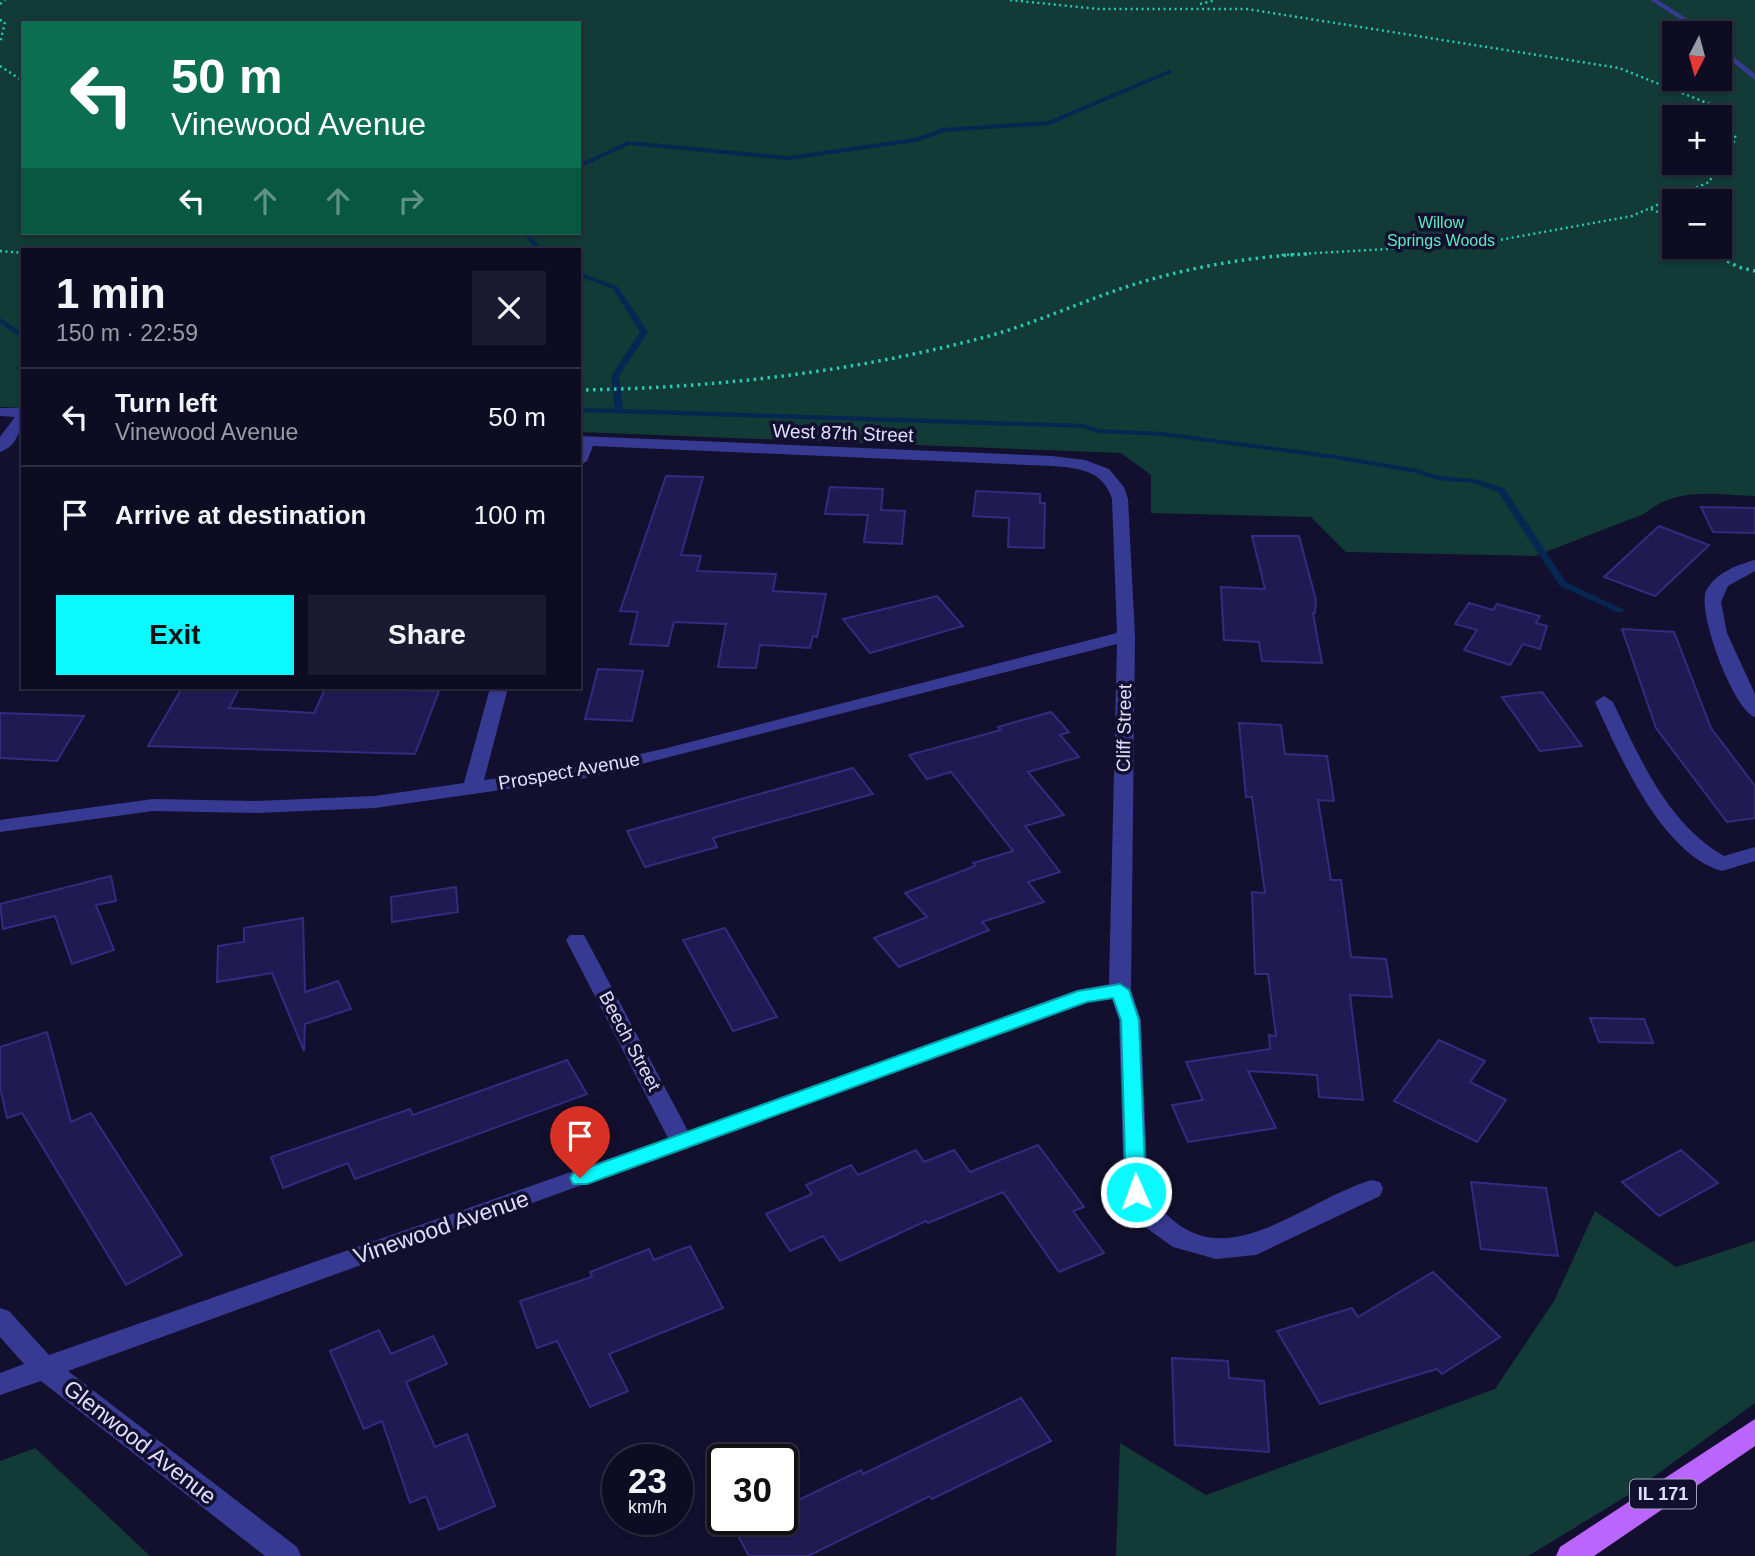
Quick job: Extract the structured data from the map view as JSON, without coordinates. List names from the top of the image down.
{
  "streets": {
    "main road": ["IL 171"],
    "street": [
      "West 87th Street",
      "Cliff Street",
      "Prospect Avenue",
      "Beech Street",
      "Vinewood Avenue",
      "Glenwood Avenue"
    ]
  },
  "crossings": [
    ["West 87th Street", "Cliff Street"],
    ["Cliff Street", "Prospect Avenue"],
    ["Cliff Street", "Vinewood Avenue"],
    ["Beech Street", "Vinewood Avenue"],
    ["Vinewood Avenue", "Glenwood Avenue"]
  ],
  "parks": ["Willow Springs Woods"],
  "north": "bottom",
  "page": {
    "map_buttons": ["+", "−"],
    "turn": ["50 m", "Vinewood Avenue"],
    "heading": ["1 min", "150 m · 22:59"],
    "list": [
      {
        "name": "Turn left",
        "note": "Vinewood Avenue",
        "value": "50 m"
      },
      {
        "name": "Arrive at destination",
        "value": "100 m"
      }
    ],
    "buttons": ["Exit", "Share"],
    "speed": "23 km/h",
    "limit": "30"
  }
}
